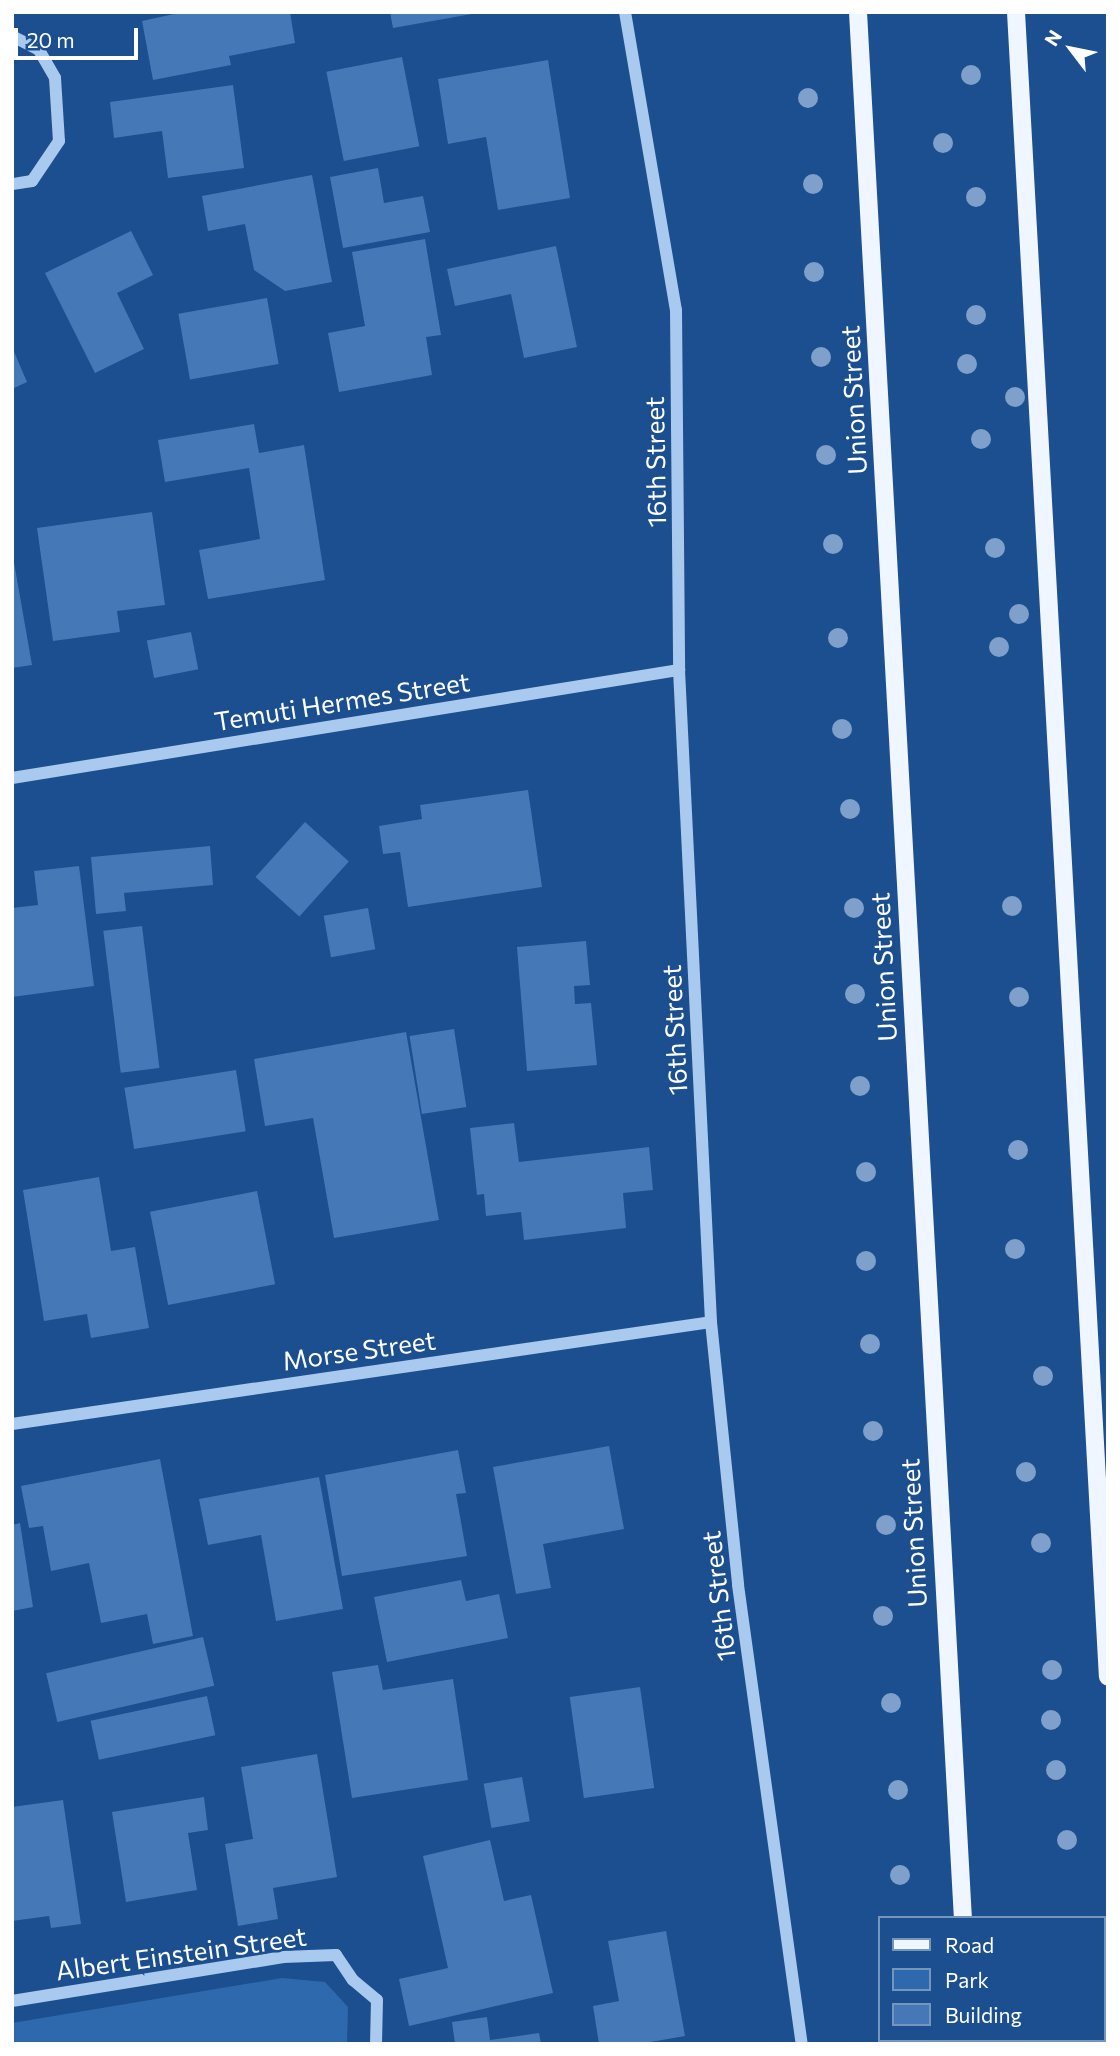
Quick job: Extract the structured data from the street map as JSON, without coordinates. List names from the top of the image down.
{
  "streets": {
    "main road": ["Union Street"],
    "street": [
      "16th Street",
      "Temuti Hermes Street",
      "Morse Street",
      "Albert Einstein Street"
    ]
  },
  "crossings": [
    ["16th Street", "Temuti Hermes Street"],
    ["16th Street", "Morse Street"]
  ],
  "legend": ["Road", "Park", "Building"],
  "scale_bar": "20 m",
  "north": "top left"
}
